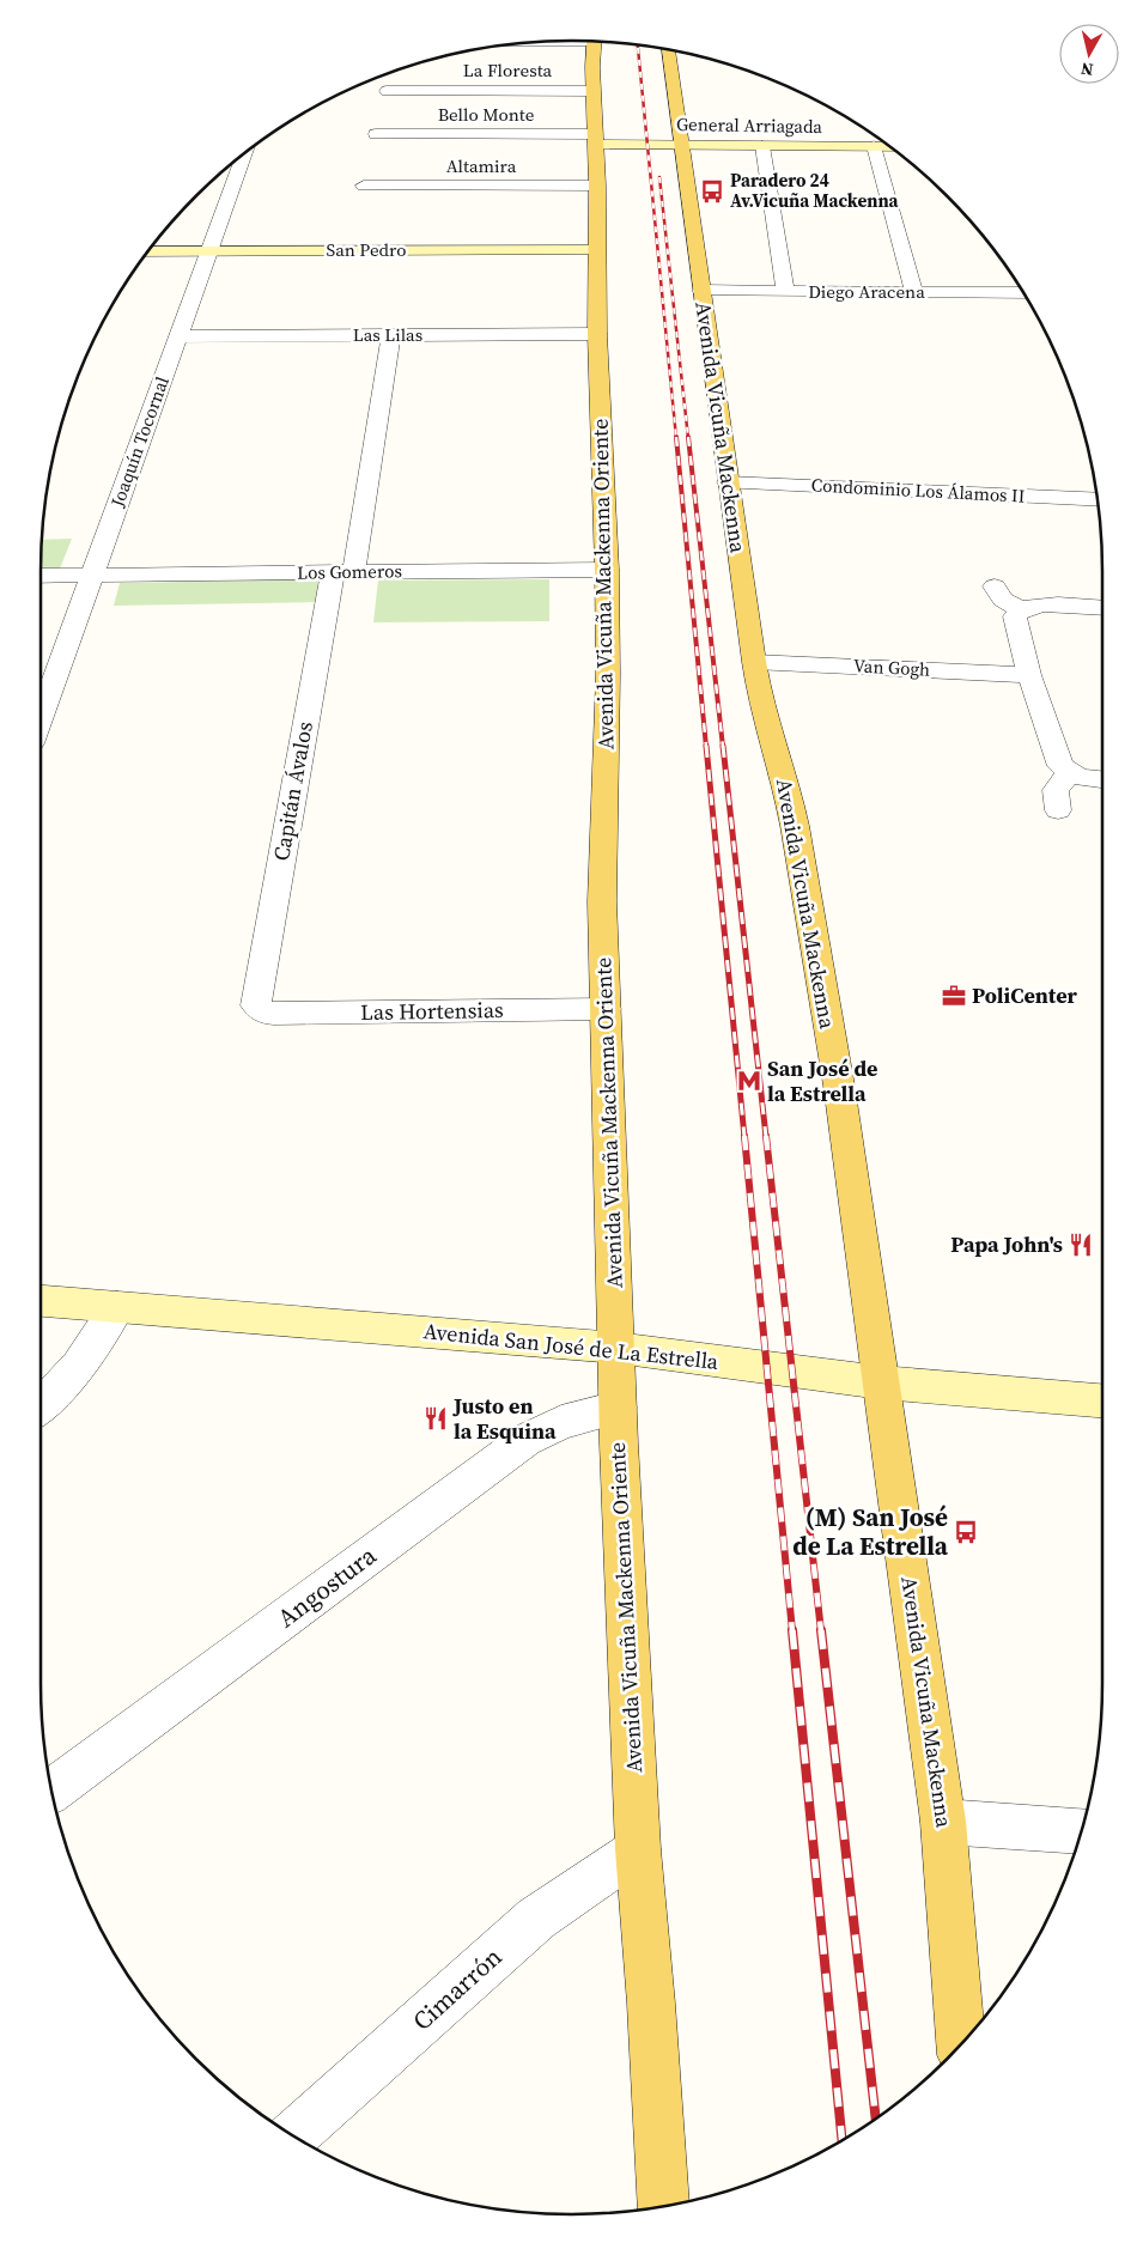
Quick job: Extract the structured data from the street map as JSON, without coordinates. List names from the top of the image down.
{
  "streets": {
    "main road": ["Avenida Vicuña Mackenna", "Avenida Vicuña Mackenna Oriente"],
    "street": [
      "La Floresta",
      "Bello Monte",
      "General Arriagada",
      "Altamira",
      "San Pedro",
      "Diego Aracena",
      "Las Lilas",
      "Joaquín Tocornal",
      "Condominio Los Álamos II",
      "Los Gomeros",
      "Van Gogh",
      "Capitán Ávalos",
      "Las Hortensias",
      "Avenida San José de La Estrella",
      "Angostura",
      "Cimarrón"
    ]
  },
  "crossings": [
    ["La Floresta", "Avenida Vicuña Mackenna Oriente"],
    ["Bello Monte", "General Arriagada"],
    ["Bello Monte", "Avenida Vicuña Mackenna Oriente"],
    ["General Arriagada", "Avenida Vicuña Mackenna"],
    ["General Arriagada", "Avenida Vicuña Mackenna Oriente"],
    ["Altamira", "Avenida Vicuña Mackenna Oriente"],
    ["San Pedro", "Joaquín Tocornal"],
    ["San Pedro", "Avenida Vicuña Mackenna Oriente"],
    ["Diego Aracena", "Avenida Vicuña Mackenna"],
    ["Las Lilas", "Joaquín Tocornal"],
    ["Las Lilas", "Avenida Vicuña Mackenna Oriente"],
    ["Las Lilas", "Capitán Ávalos"],
    ["Avenida Vicuña Mackenna", "Condominio Los Álamos II"],
    ["Avenida Vicuña Mackenna", "Van Gogh"],
    ["Avenida Vicuña Mackenna", "Avenida San José de La Estrella"],
    ["Joaquín Tocornal", "Los Gomeros"],
    ["Los Gomeros", "Avenida Vicuña Mackenna Oriente"],
    ["Los Gomeros", "Capitán Ávalos"],
    ["Avenida Vicuña Mackenna Oriente", "Las Hortensias"],
    ["Avenida Vicuña Mackenna Oriente", "Avenida San José de La Estrella"],
    ["Avenida Vicuña Mackenna Oriente", "Angostura"],
    ["Avenida Vicuña Mackenna Oriente", "Cimarrón"],
    ["Capitán Ávalos", "Las Hortensias"]
  ],
  "places": {
    "bus stop": ["Paradero 24 Av.Vicuña Mackenna", "(M) San José de La Estrella"],
    "office": ["PoliCenter"],
    "metro station": ["San José de la Estrella"],
    "restaurant": ["Papa John's", "Justo en la Esquina"]
  },
  "north": "bottom"
}
